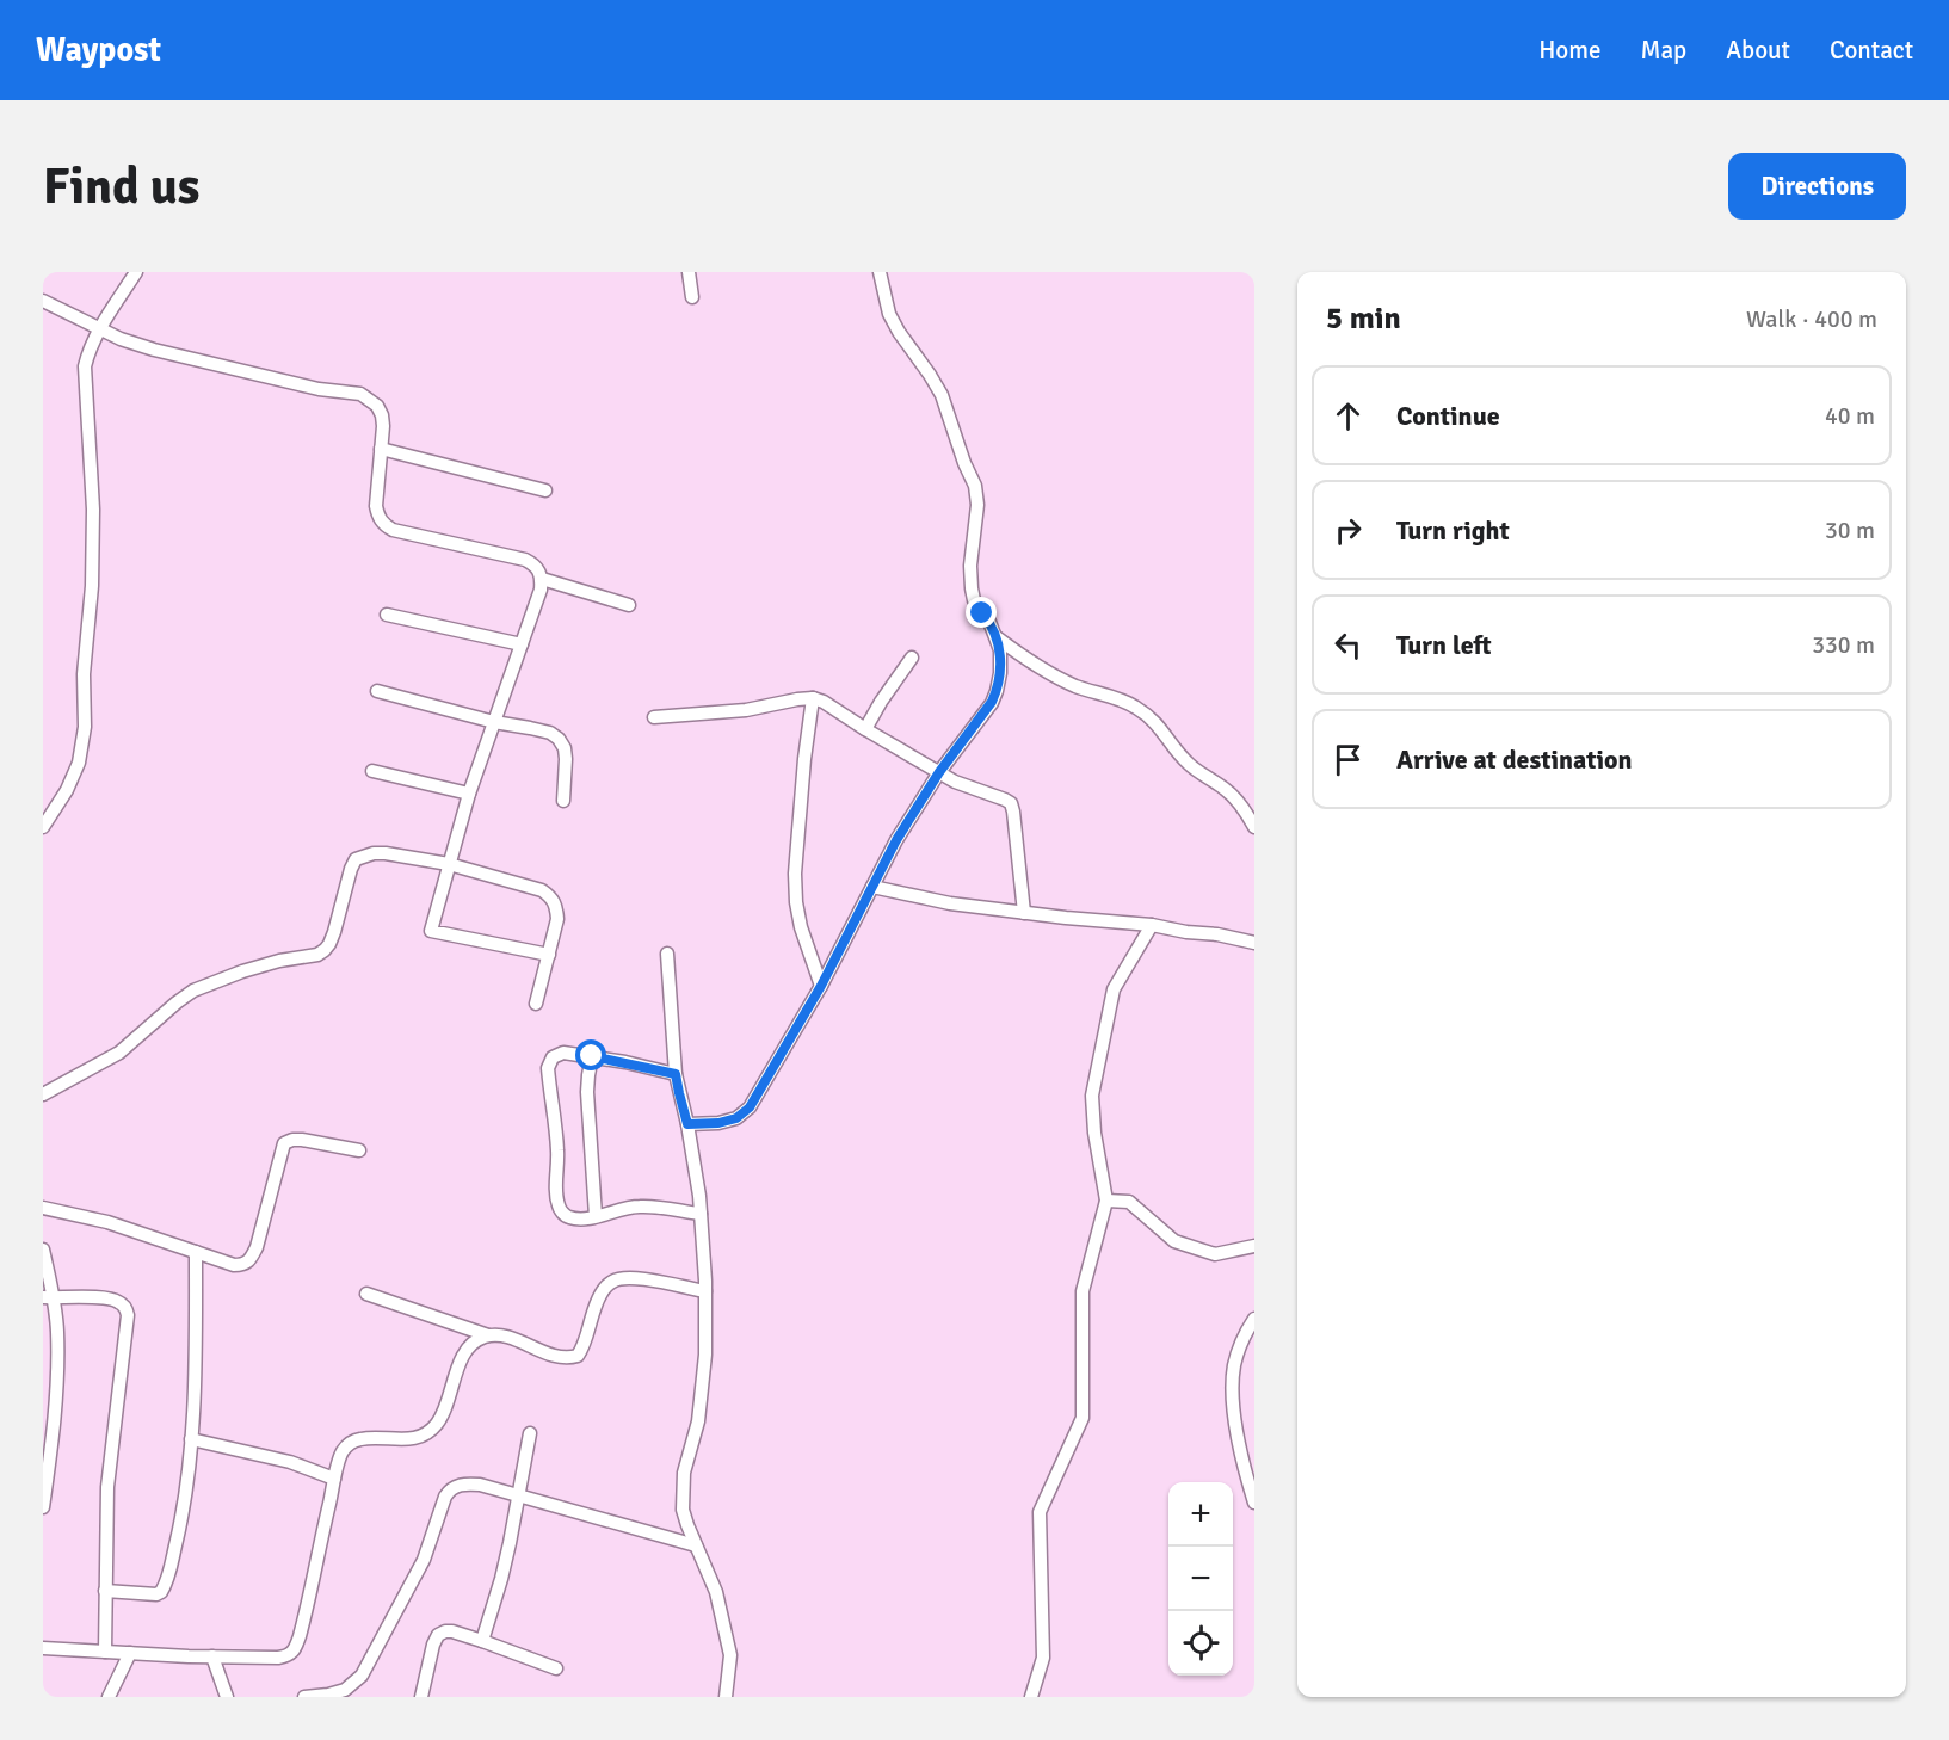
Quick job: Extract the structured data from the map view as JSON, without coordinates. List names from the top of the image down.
{
  "page": {
    "header": "Waypost",
    "nav": [
      "Home",
      "Map",
      "About",
      "Contact"
    ],
    "buttons": "Directions",
    "title": "Find us",
    "heading": ["5 min", "Walk · 400 m"],
    "list": [
      ["Continue", "40 m"],
      ["Turn right", "30 m"],
      ["Turn left", "330 m"],
      "Arrive at destination"
    ],
    "map_buttons": ["+", "−"]
  }
}
